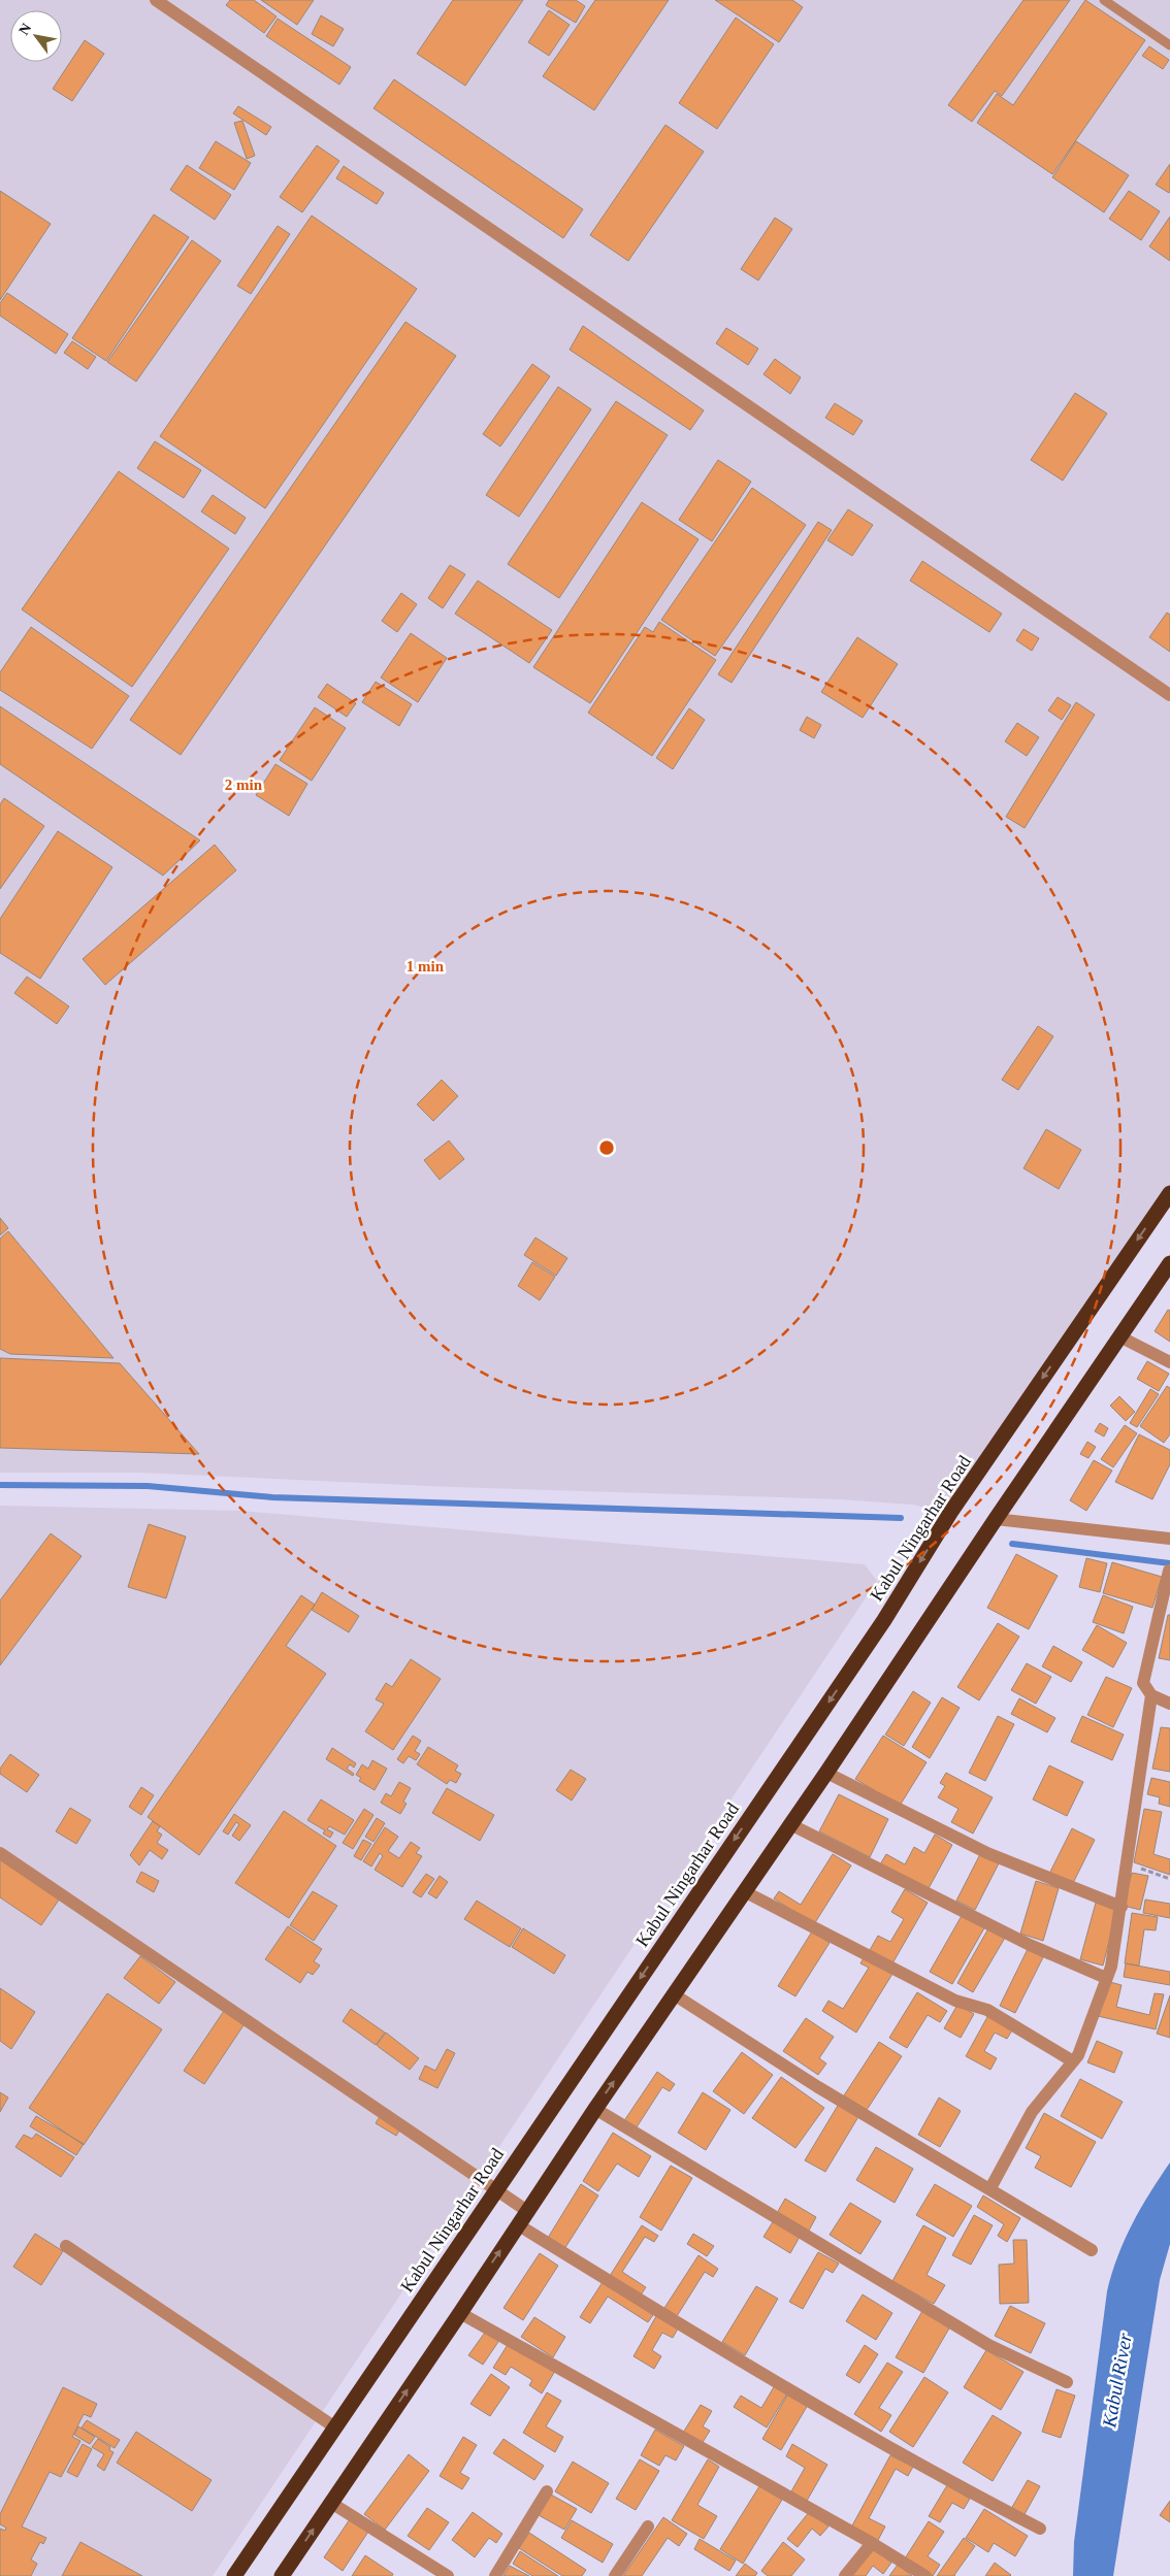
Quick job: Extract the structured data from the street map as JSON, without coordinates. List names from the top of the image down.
{
  "streets": {
    "highway": ["Kabul Ningarhar Road"]
  },
  "water": ["Kabul River"],
  "north": "top left",
  "rings": ["2 min", "1 min"]
}
